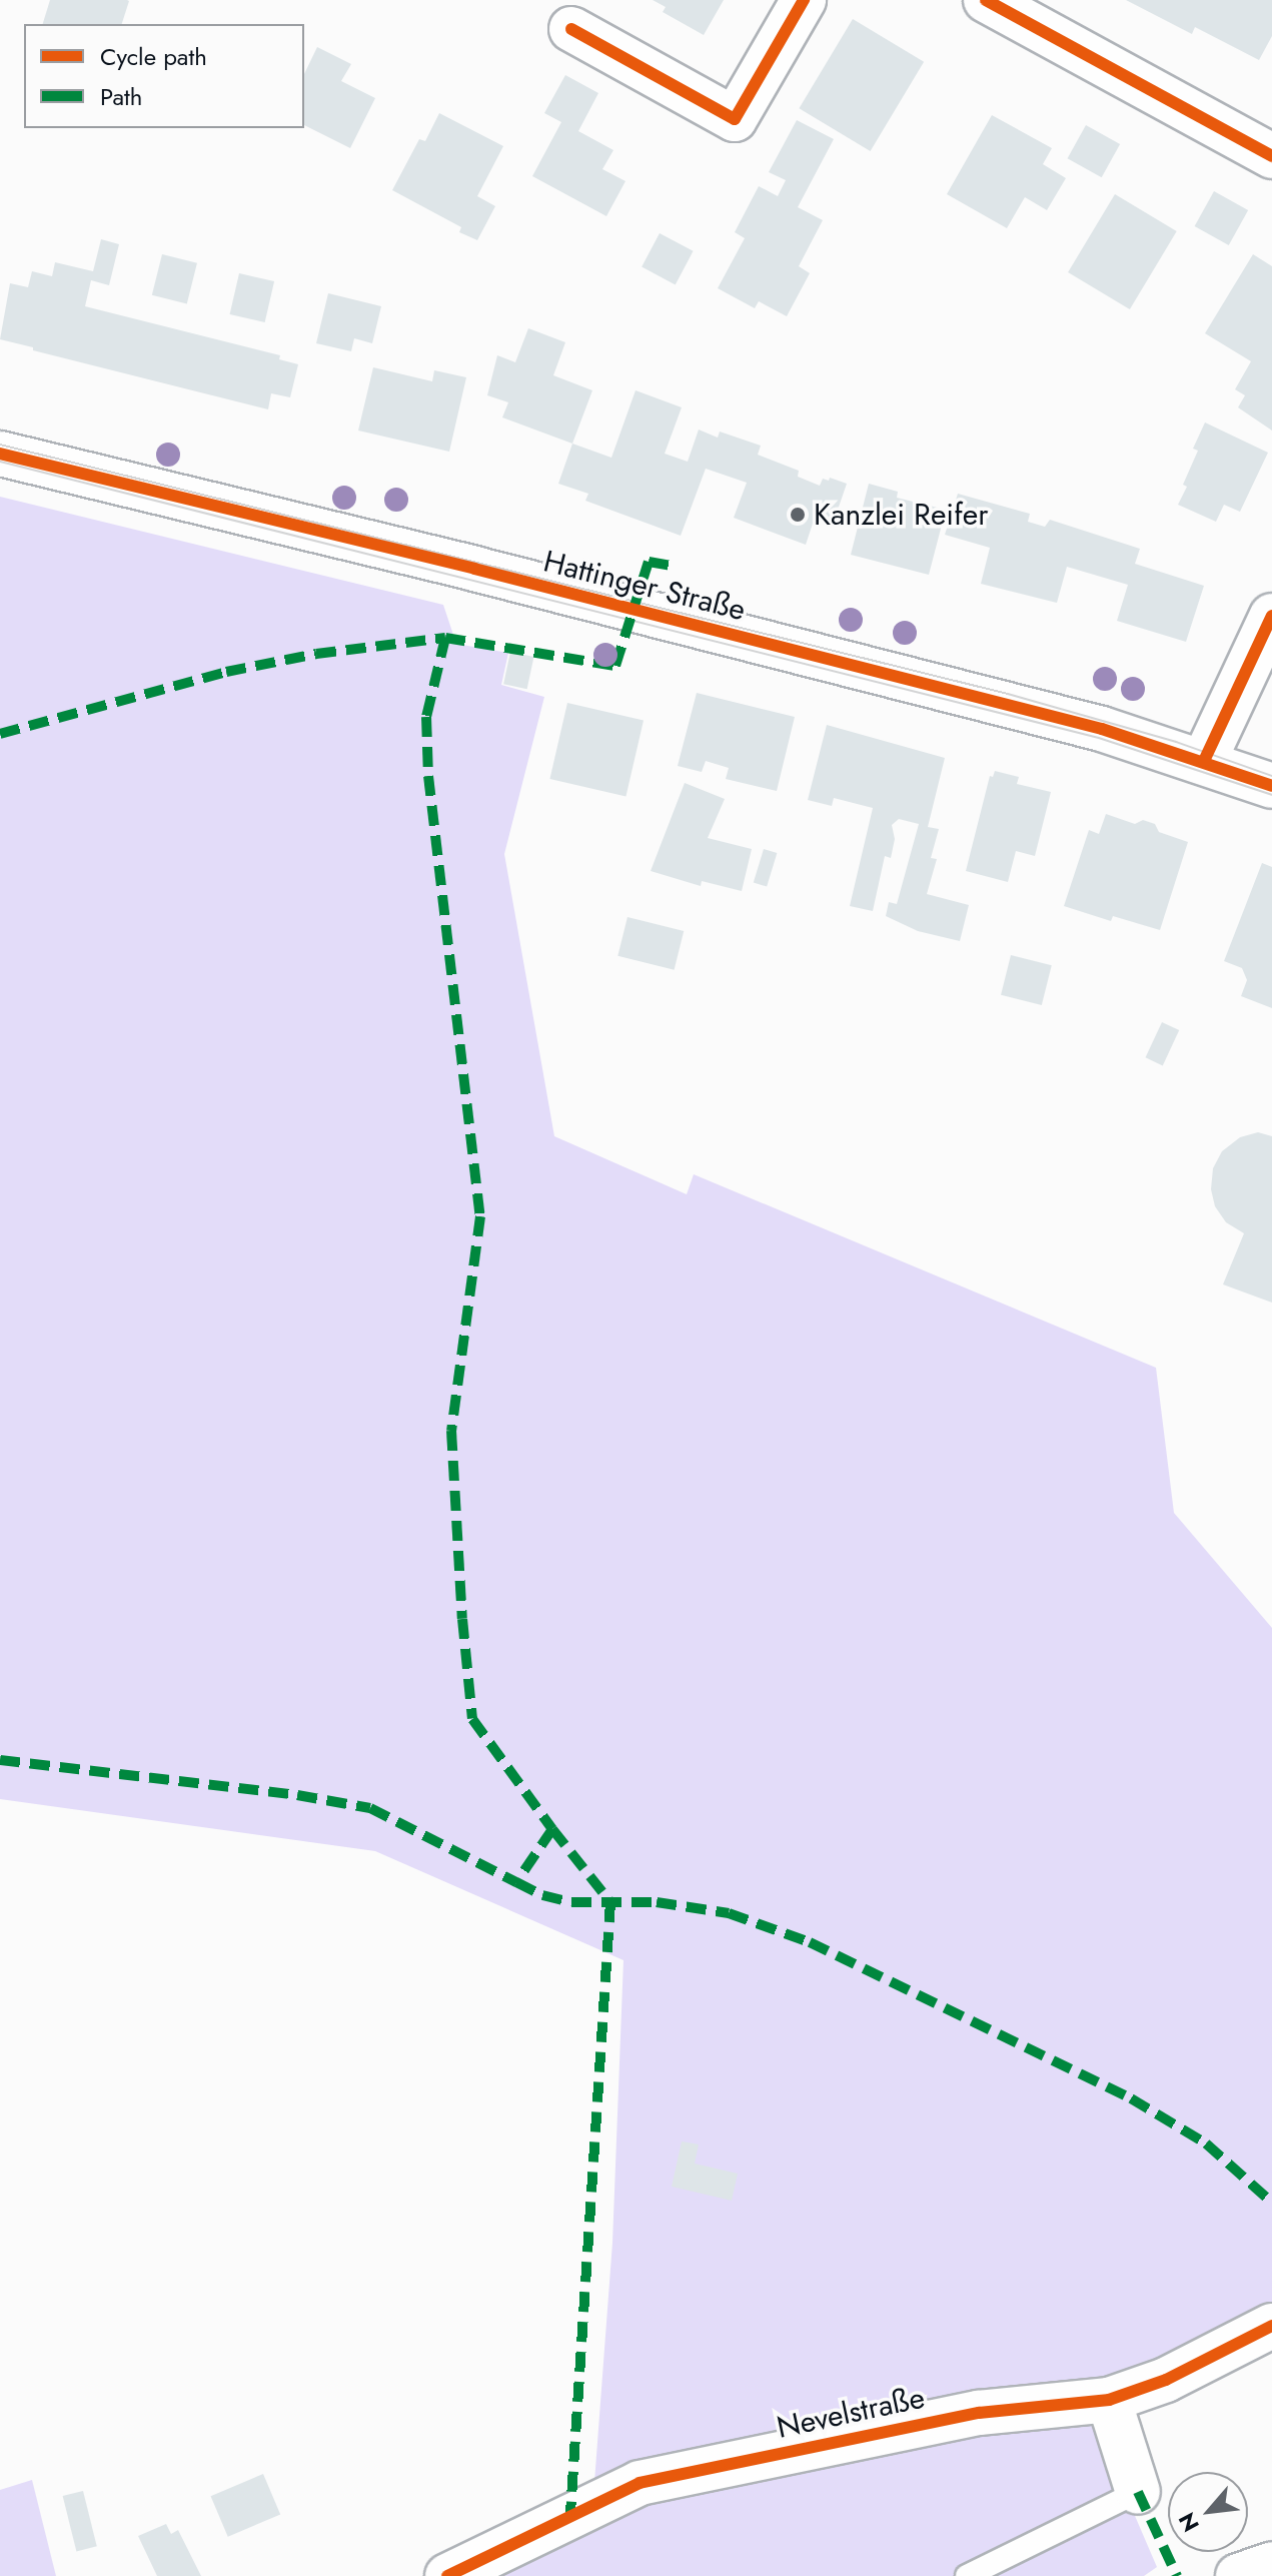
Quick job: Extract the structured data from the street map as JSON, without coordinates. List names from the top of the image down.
{
  "streets": {
    "street": ["Hattinger Straße", "Nevelstraße"]
  },
  "places": ["Kanzlei Reifer"],
  "legend": ["Cycle path", "Path"],
  "north": "bottom left"
}
